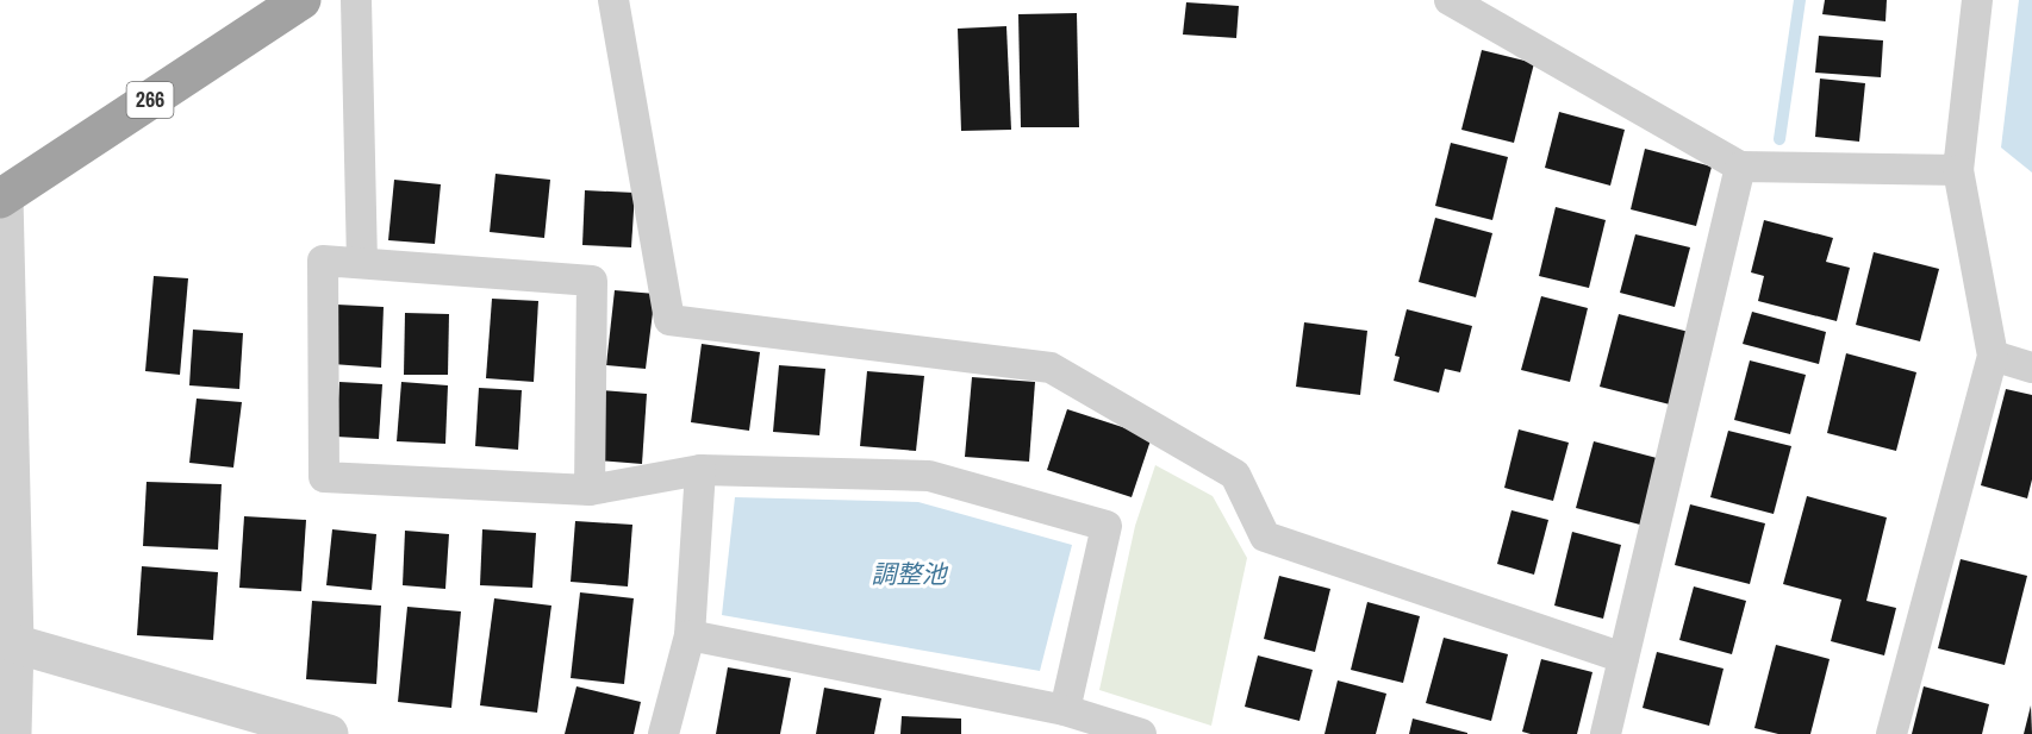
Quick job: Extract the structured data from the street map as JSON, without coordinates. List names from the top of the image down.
{
  "streets": {
    "highway": ["266"]
  },
  "water": ["調整池"]
}
